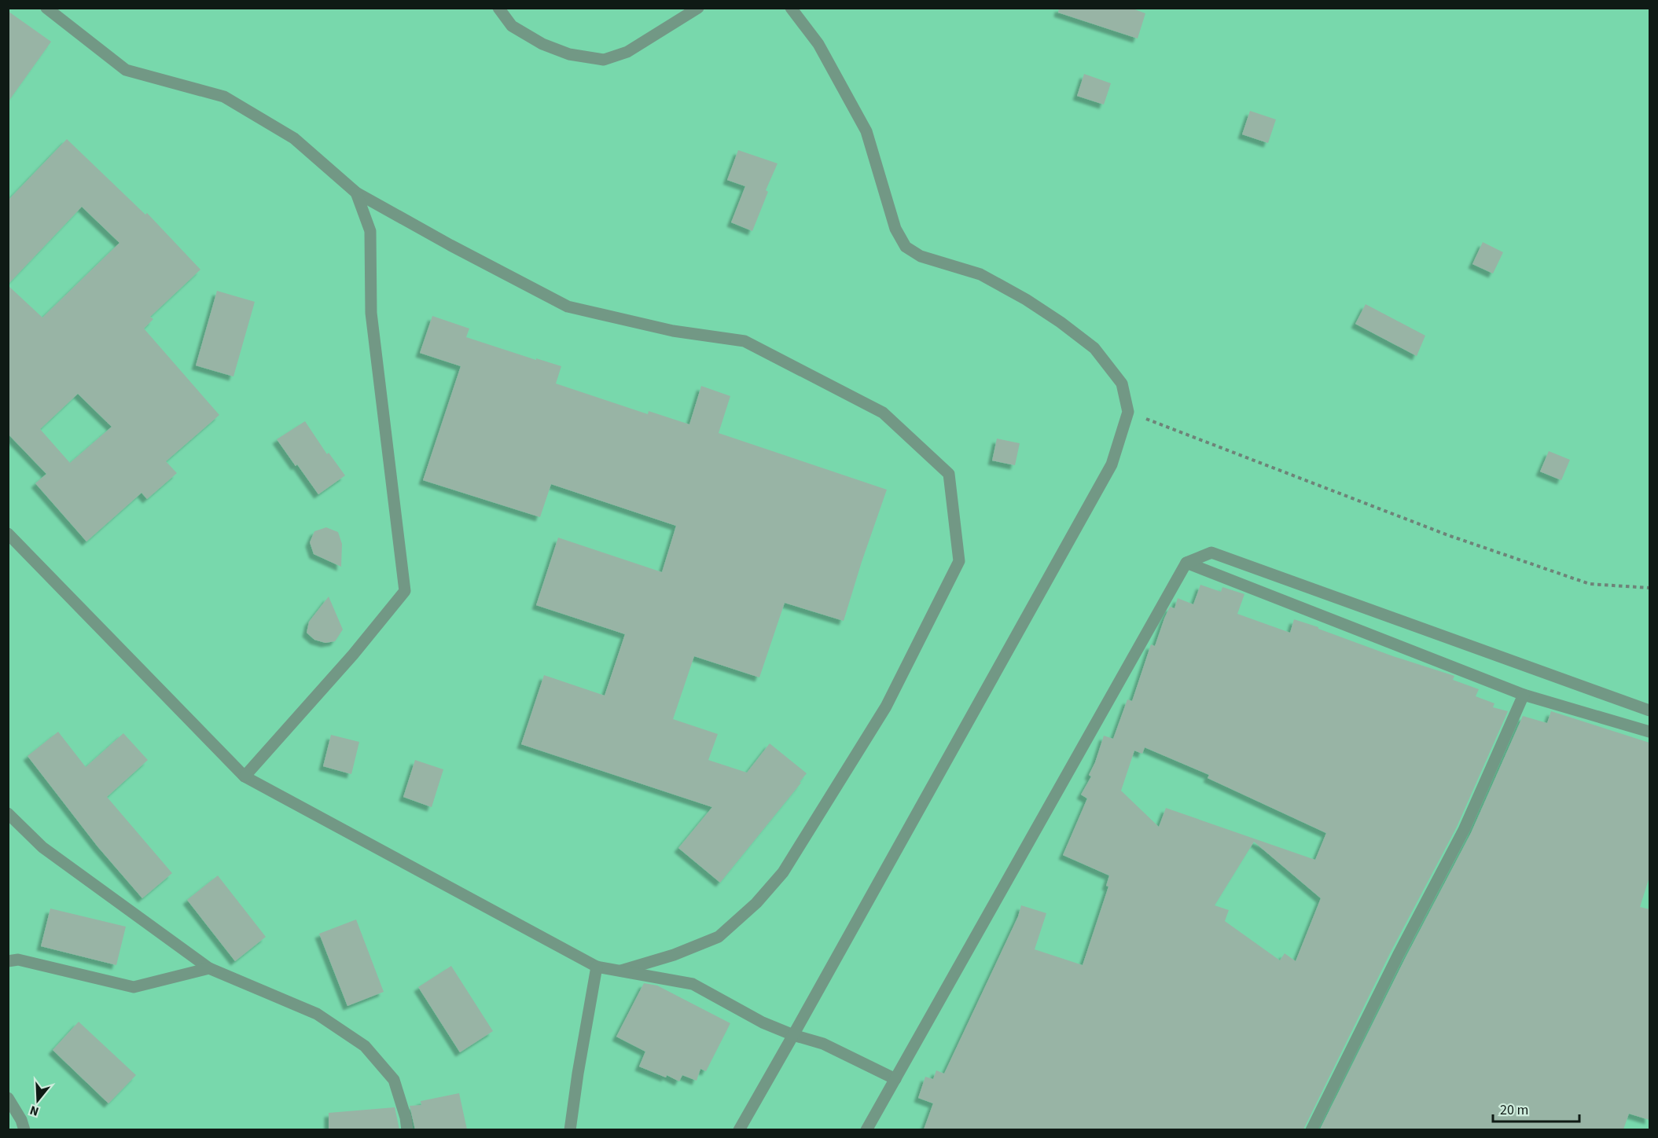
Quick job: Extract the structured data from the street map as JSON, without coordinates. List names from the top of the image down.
{
  "scale_bar": "20 m",
  "north": "bottom"
}
